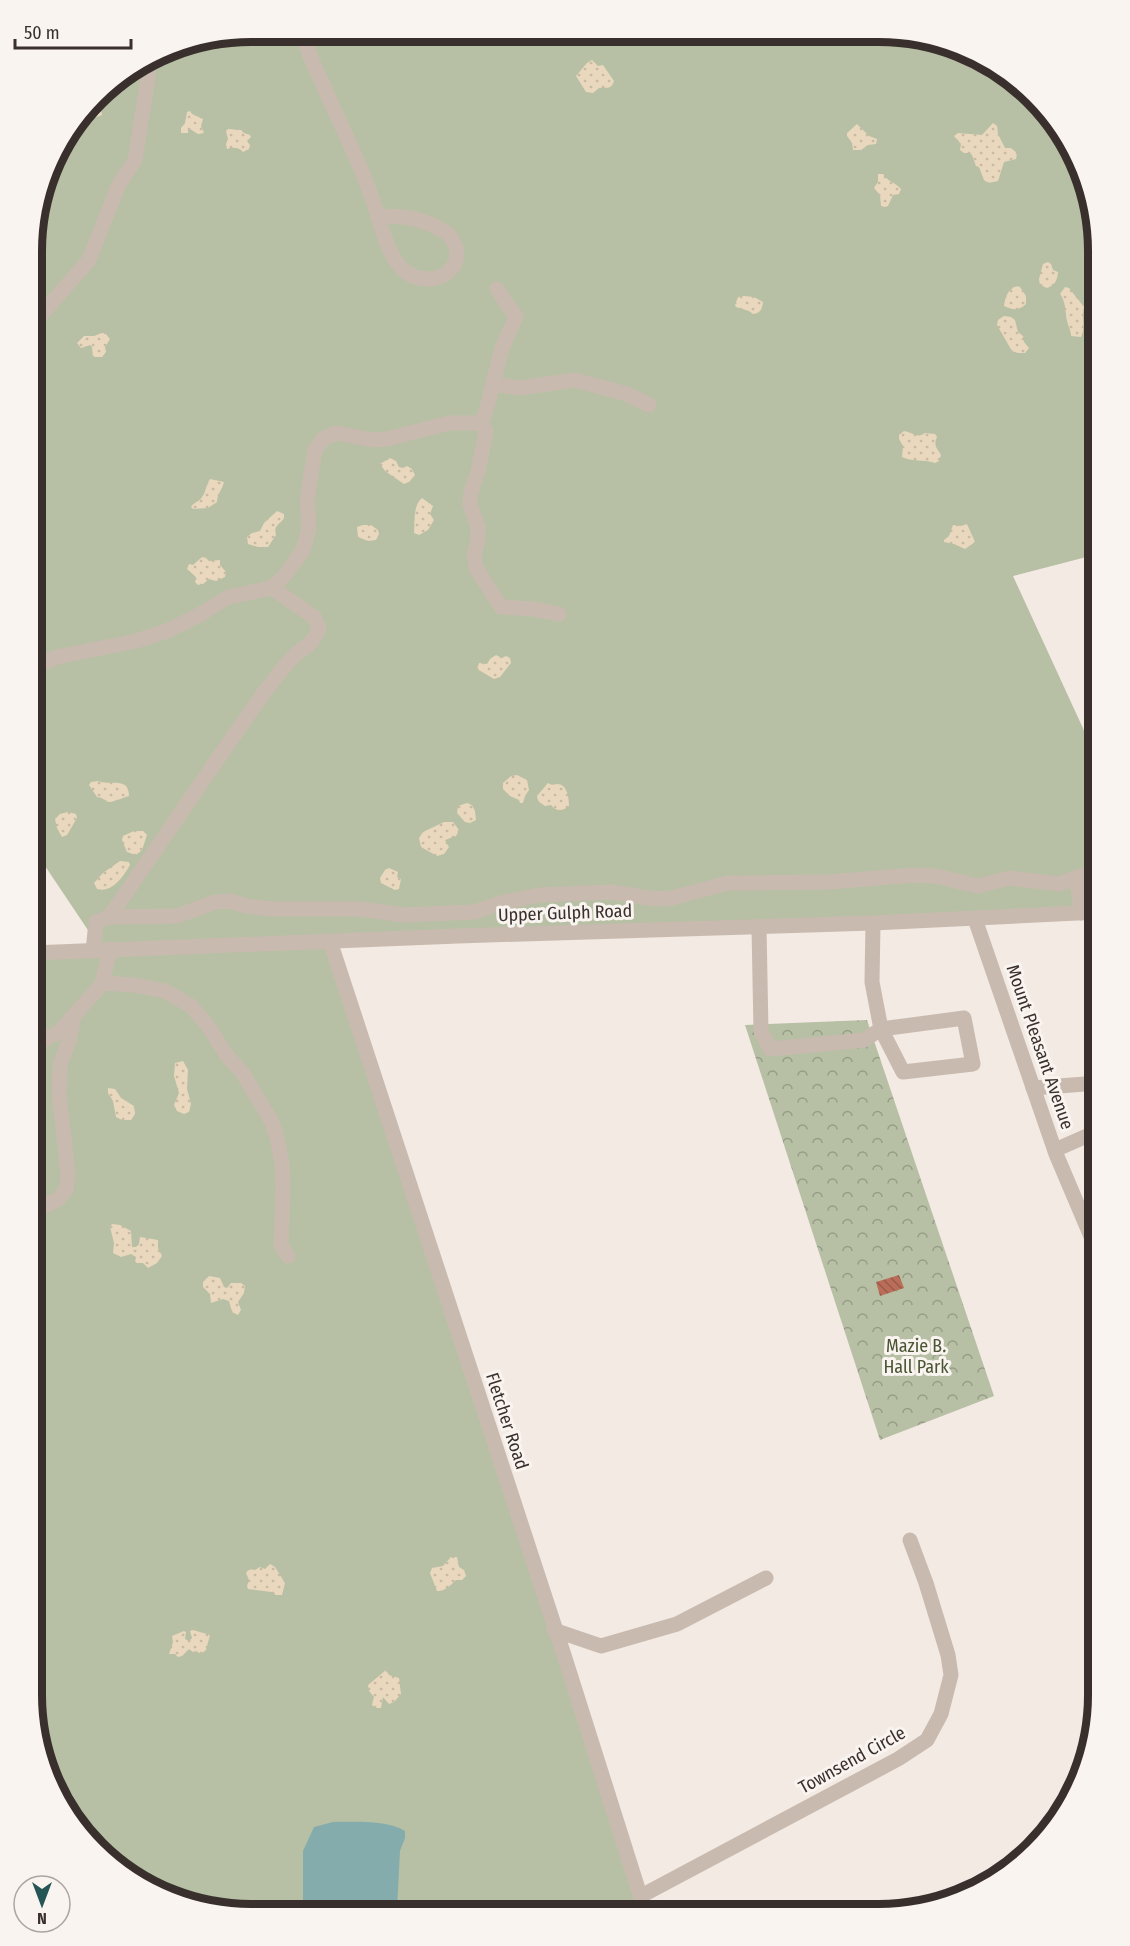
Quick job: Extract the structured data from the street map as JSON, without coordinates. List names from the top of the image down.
{
  "streets": {
    "street": [
      "Upper Gulph Road",
      "Mount Pleasant Avenue",
      "Fletcher Road",
      "Townsend Circle"
    ]
  },
  "crossings": [
    ["Upper Gulph Road", "Mount Pleasant Avenue"],
    ["Upper Gulph Road", "Fletcher Road"],
    ["Fletcher Road", "Townsend Circle"]
  ],
  "parks": ["Mazie B. Hall Park"],
  "scale_bar": "50 m",
  "north": "bottom"
}
